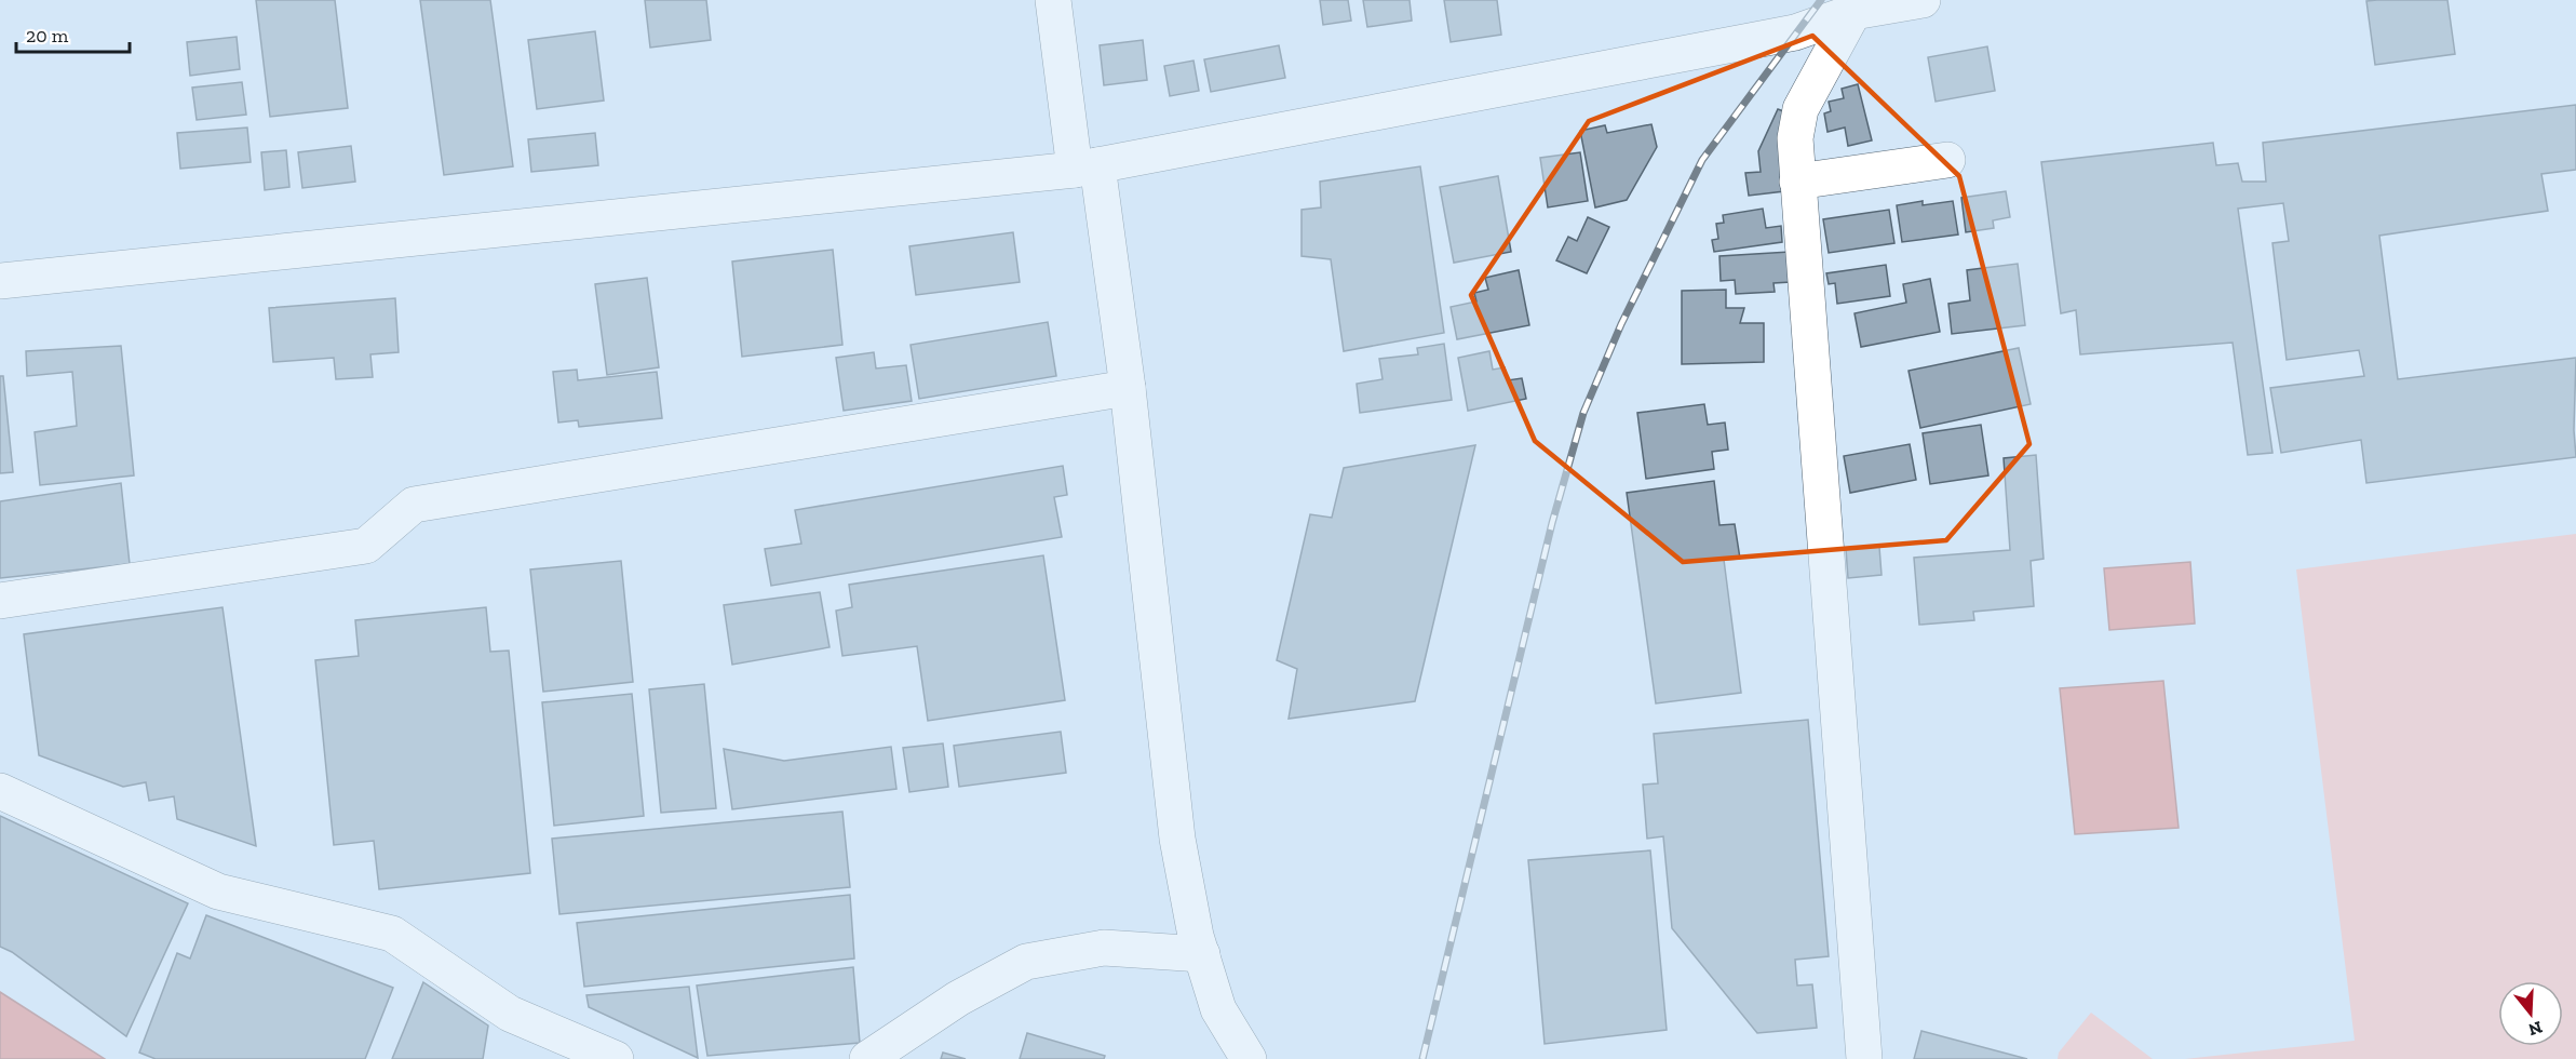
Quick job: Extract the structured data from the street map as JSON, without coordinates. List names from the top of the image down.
{
  "scale_bar": "20 m",
  "north": "bottom"
}
